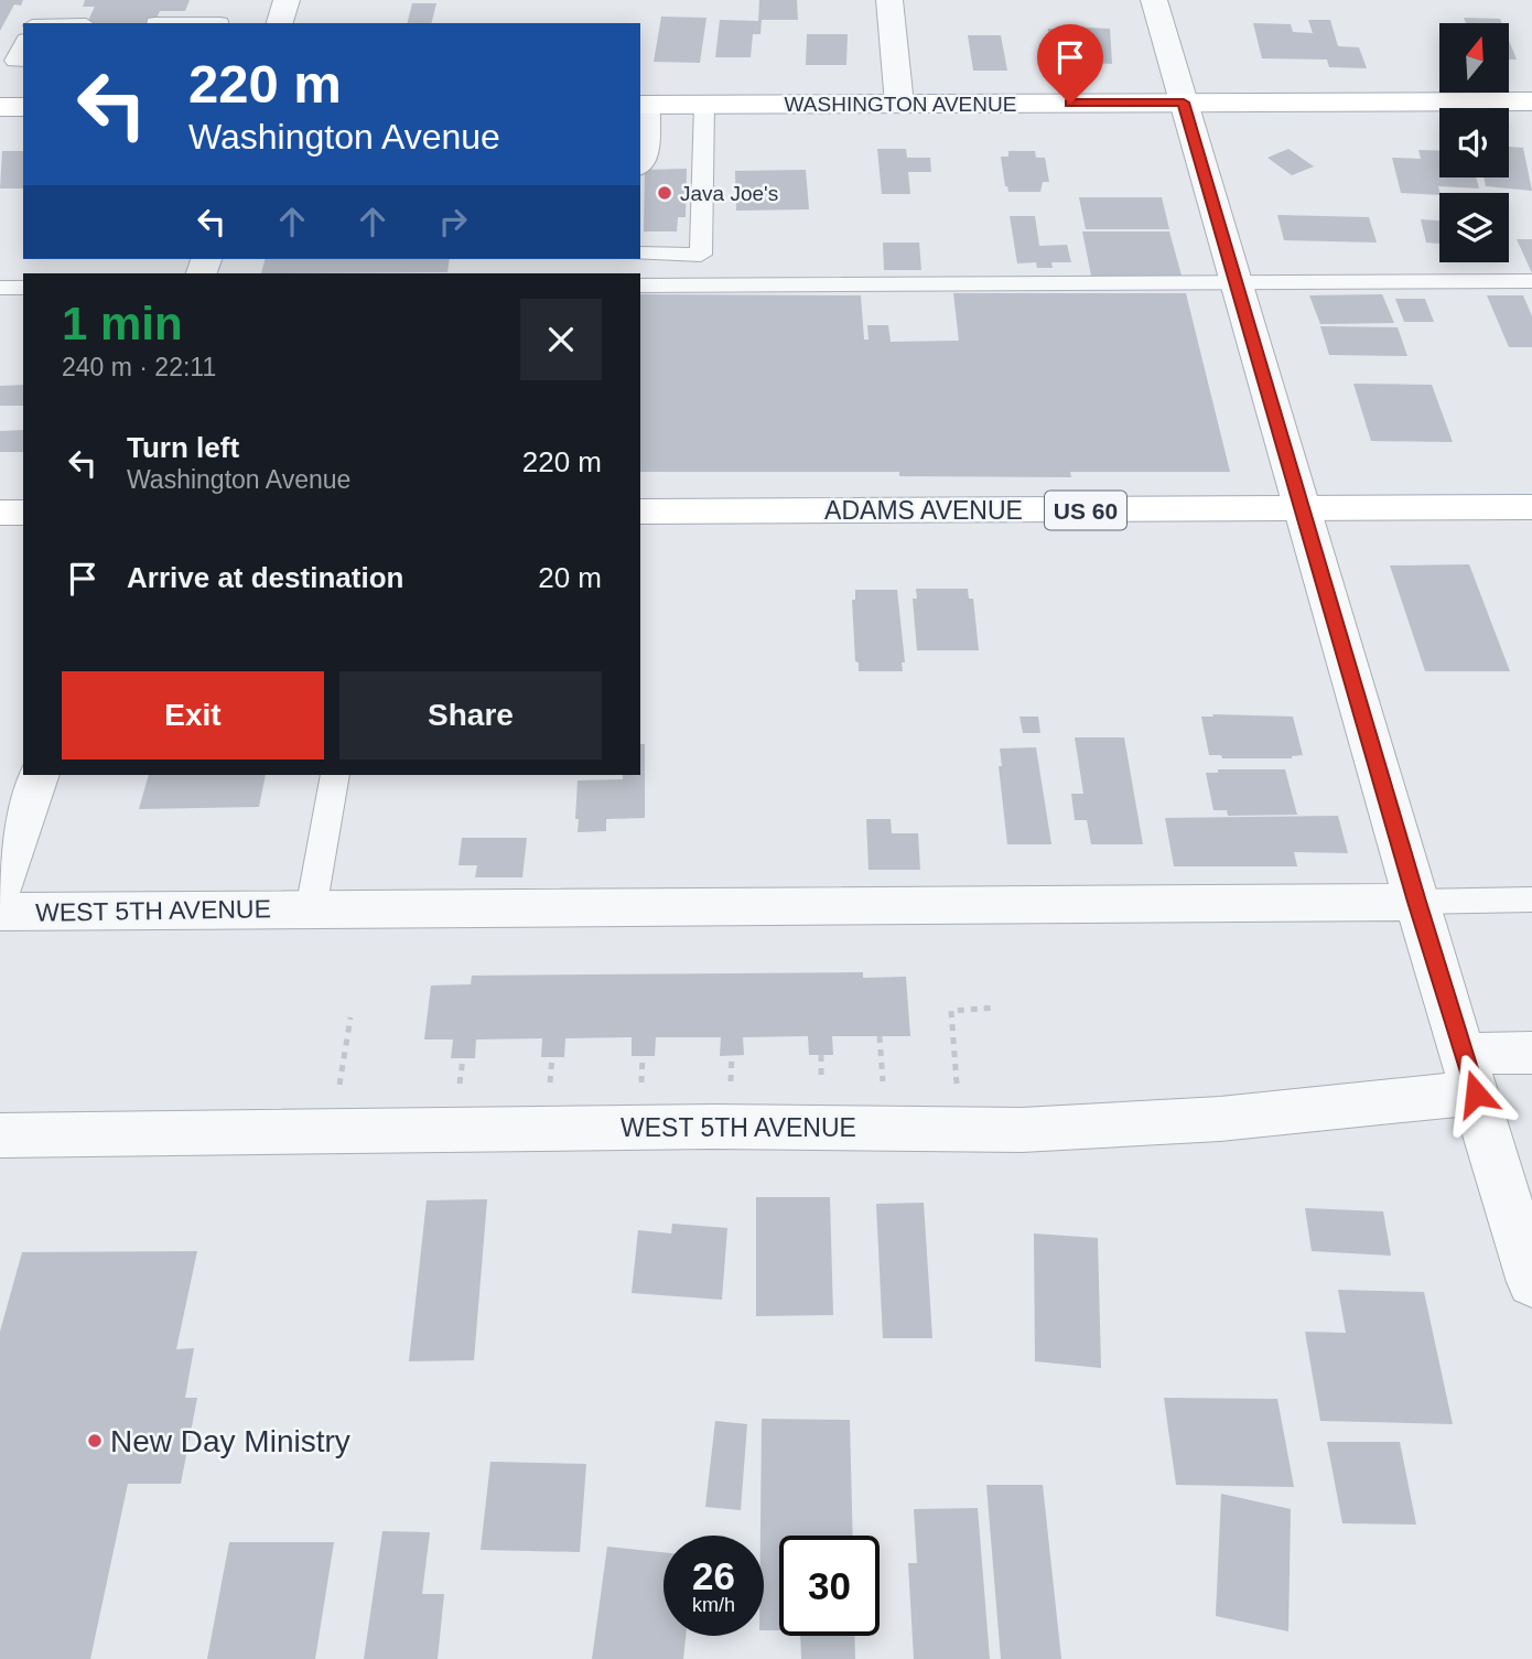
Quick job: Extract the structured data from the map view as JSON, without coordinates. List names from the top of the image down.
{
  "streets": {
    "main road": ["WASHINGTON AVENUE", "ADAMS AVENUE", "US 60"],
    "street": ["WEST 5TH AVENUE"]
  },
  "places": ["Java Joe's", "New Day Ministry"],
  "north": "top",
  "page": {
    "turn": ["220 m", "Washington Avenue"],
    "heading": ["1 min", "240 m · 22:11"],
    "list": [
      {
        "name": "Turn left",
        "note": "Washington Avenue",
        "value": "220 m"
      },
      {
        "name": "Arrive at destination",
        "value": "20 m"
      }
    ],
    "buttons": ["Exit", "Share"],
    "speed": "26 km/h",
    "limit": "30"
  }
}
